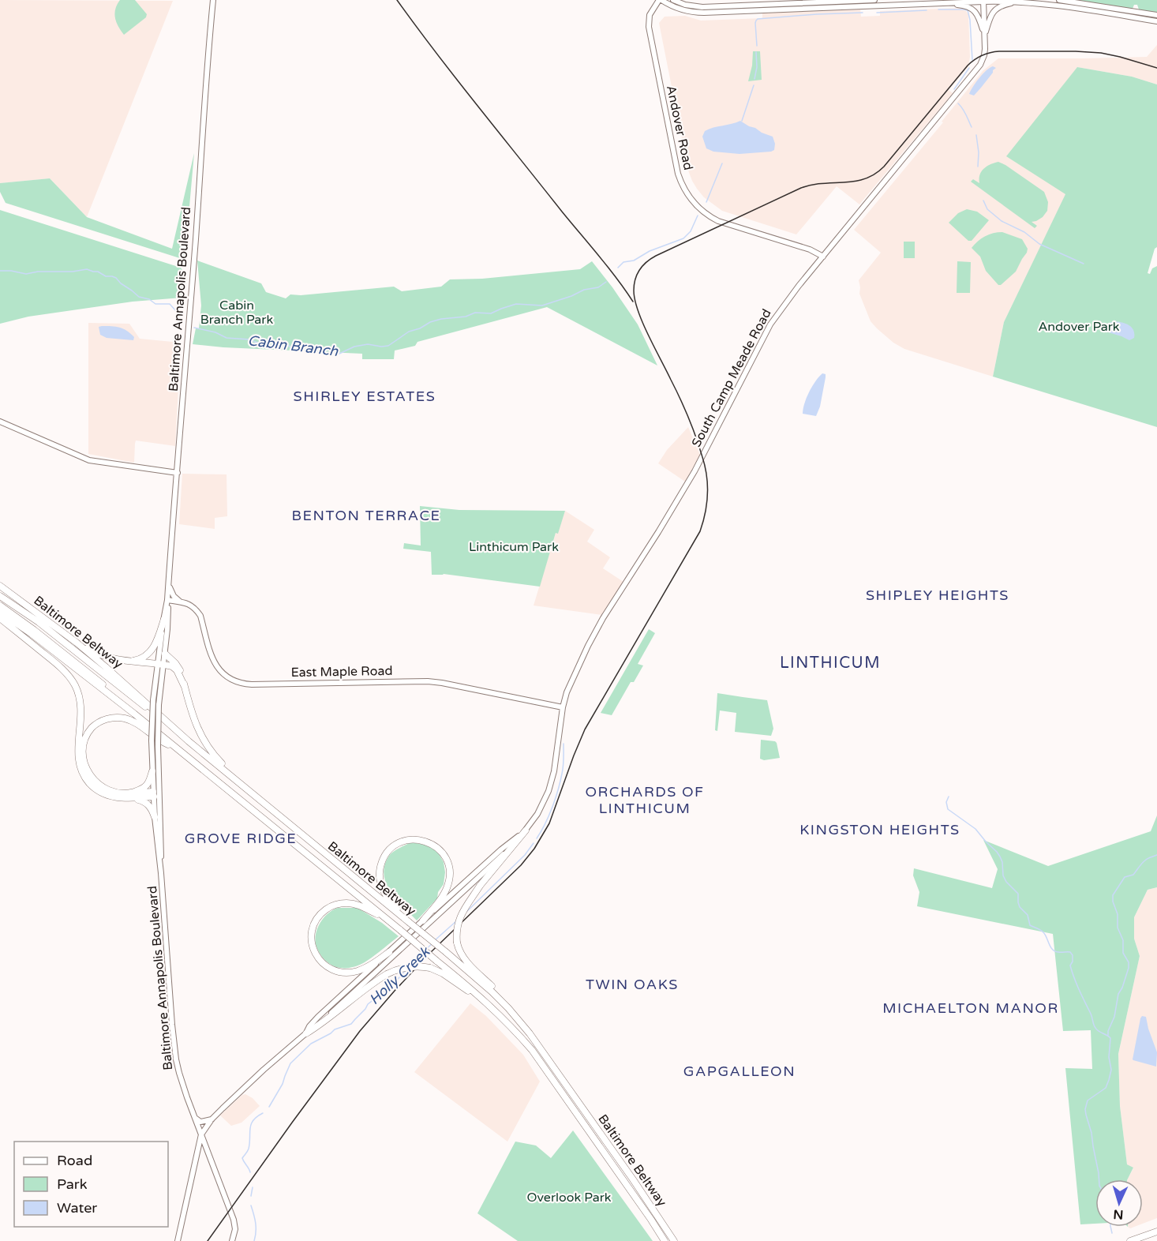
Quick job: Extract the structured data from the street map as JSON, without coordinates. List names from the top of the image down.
{
  "streets": {
    "highway": ["Baltimore Beltway"],
    "main road": [
      "Andover Road",
      "Baltimore Annapolis Boulevard",
      "South Camp Meade Road",
      "East Maple Road"
    ]
  },
  "crossings": [
    ["Andover Road", "South Camp Meade Road"],
    ["Baltimore Annapolis Boulevard", "East Maple Road"],
    ["South Camp Meade Road", "East Maple Road"]
  ],
  "districts": [
    "SHIRLEY ESTATES",
    "BENTON TERRACE",
    "SHIPLEY HEIGHTS",
    "LINTHICUM",
    "ORCHARDS OF LINTHICUM",
    "KINGSTON HEIGHTS",
    "GROVE RIDGE",
    "TWIN OAKS",
    "MICHAELTON MANOR",
    "GAPGALLEON"
  ],
  "water": ["Cabin Branch", "Holly Creek"],
  "parks": [
    "Cabin Branch Park",
    "Andover Park",
    "Linthicum Park",
    "Overlook Park"
  ],
  "legend": ["Road", "Park", "Water"],
  "north": "bottom"
}
